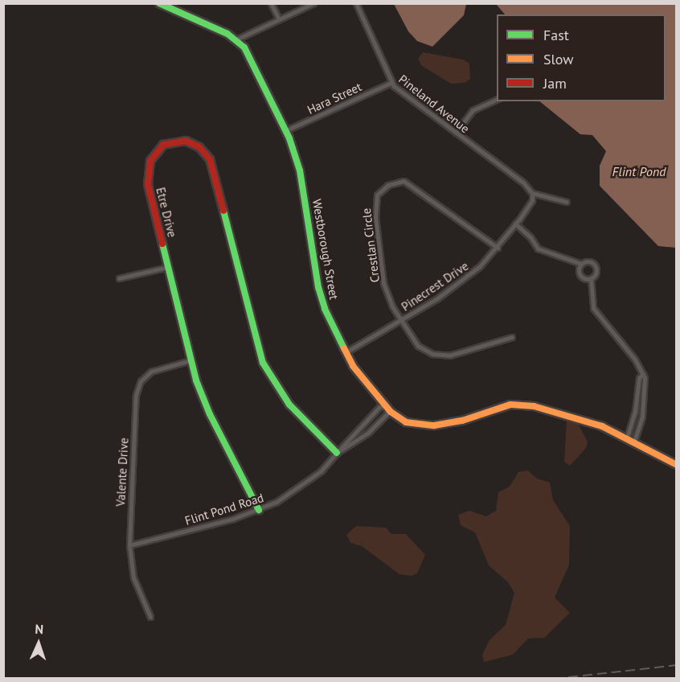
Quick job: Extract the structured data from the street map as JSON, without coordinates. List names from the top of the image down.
{
  "streets": {
    "street": [
      "Hara Street",
      "Pineland Avenue",
      "Etre Drive",
      "Crestlan Circle",
      "Westborough Street",
      "Pinecrest Drive",
      "Valente Drive",
      "Flint Pond Road"
    ]
  },
  "crossings": [
    ["Hara Street", "Pineland Avenue"],
    ["Hara Street", "Westborough Street"],
    ["Pineland Avenue", "Pinecrest Drive"],
    ["Etre Drive", "Valente Drive"],
    ["Etre Drive", "Flint Pond Road"],
    ["Crestlan Circle", "Pinecrest Drive"],
    ["Westborough Street", "Pinecrest Drive"],
    ["Westborough Street", "Flint Pond Road"],
    ["Valente Drive", "Flint Pond Road"]
  ],
  "water": ["Flint Pond"],
  "legend": ["Fast", "Slow", "Jam"],
  "north": "top"
}
